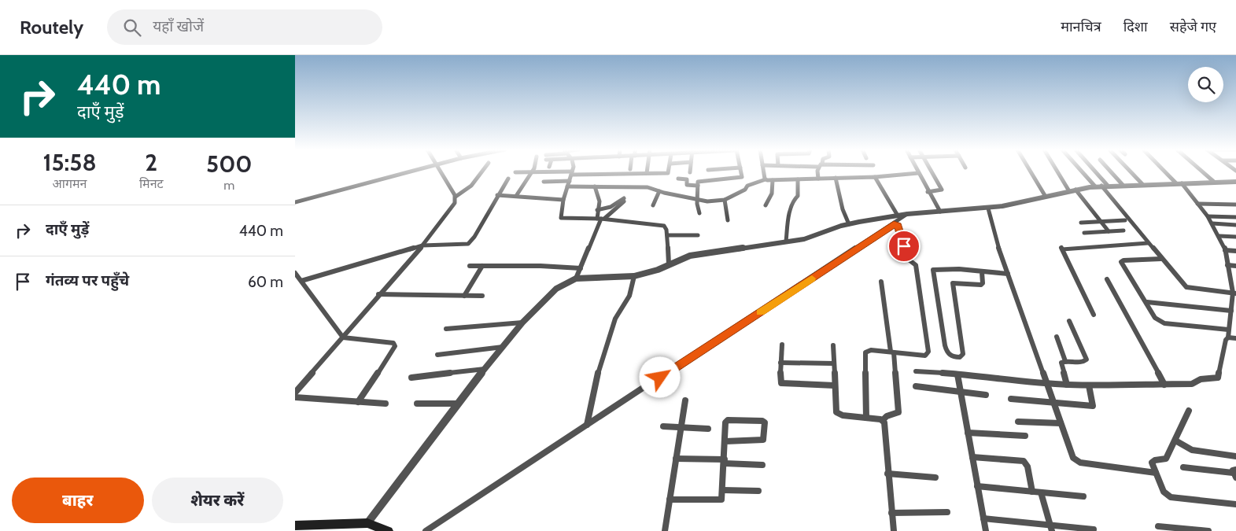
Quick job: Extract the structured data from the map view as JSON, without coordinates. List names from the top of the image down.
{
  "page": {
    "header": "Routely",
    "search": "यहाँ खोजें",
    "nav": ["मानचित्र", "दिशा", "सहेजे गए"],
    "turn": ["440 m", "दाएँ मुड़ें"],
    "eta": [
      "15:58",
      "आगमन",
      "2",
      "मिनट",
      "500",
      "m"
    ],
    "list": [
      {
        "name": "दाएँ मुड़ें",
        "value": "440 m"
      },
      {
        "name": "गंतव्य पर पहुँचे",
        "value": "60 m"
      }
    ],
    "buttons": ["बाहर", "शेयर करें"]
  }
}
